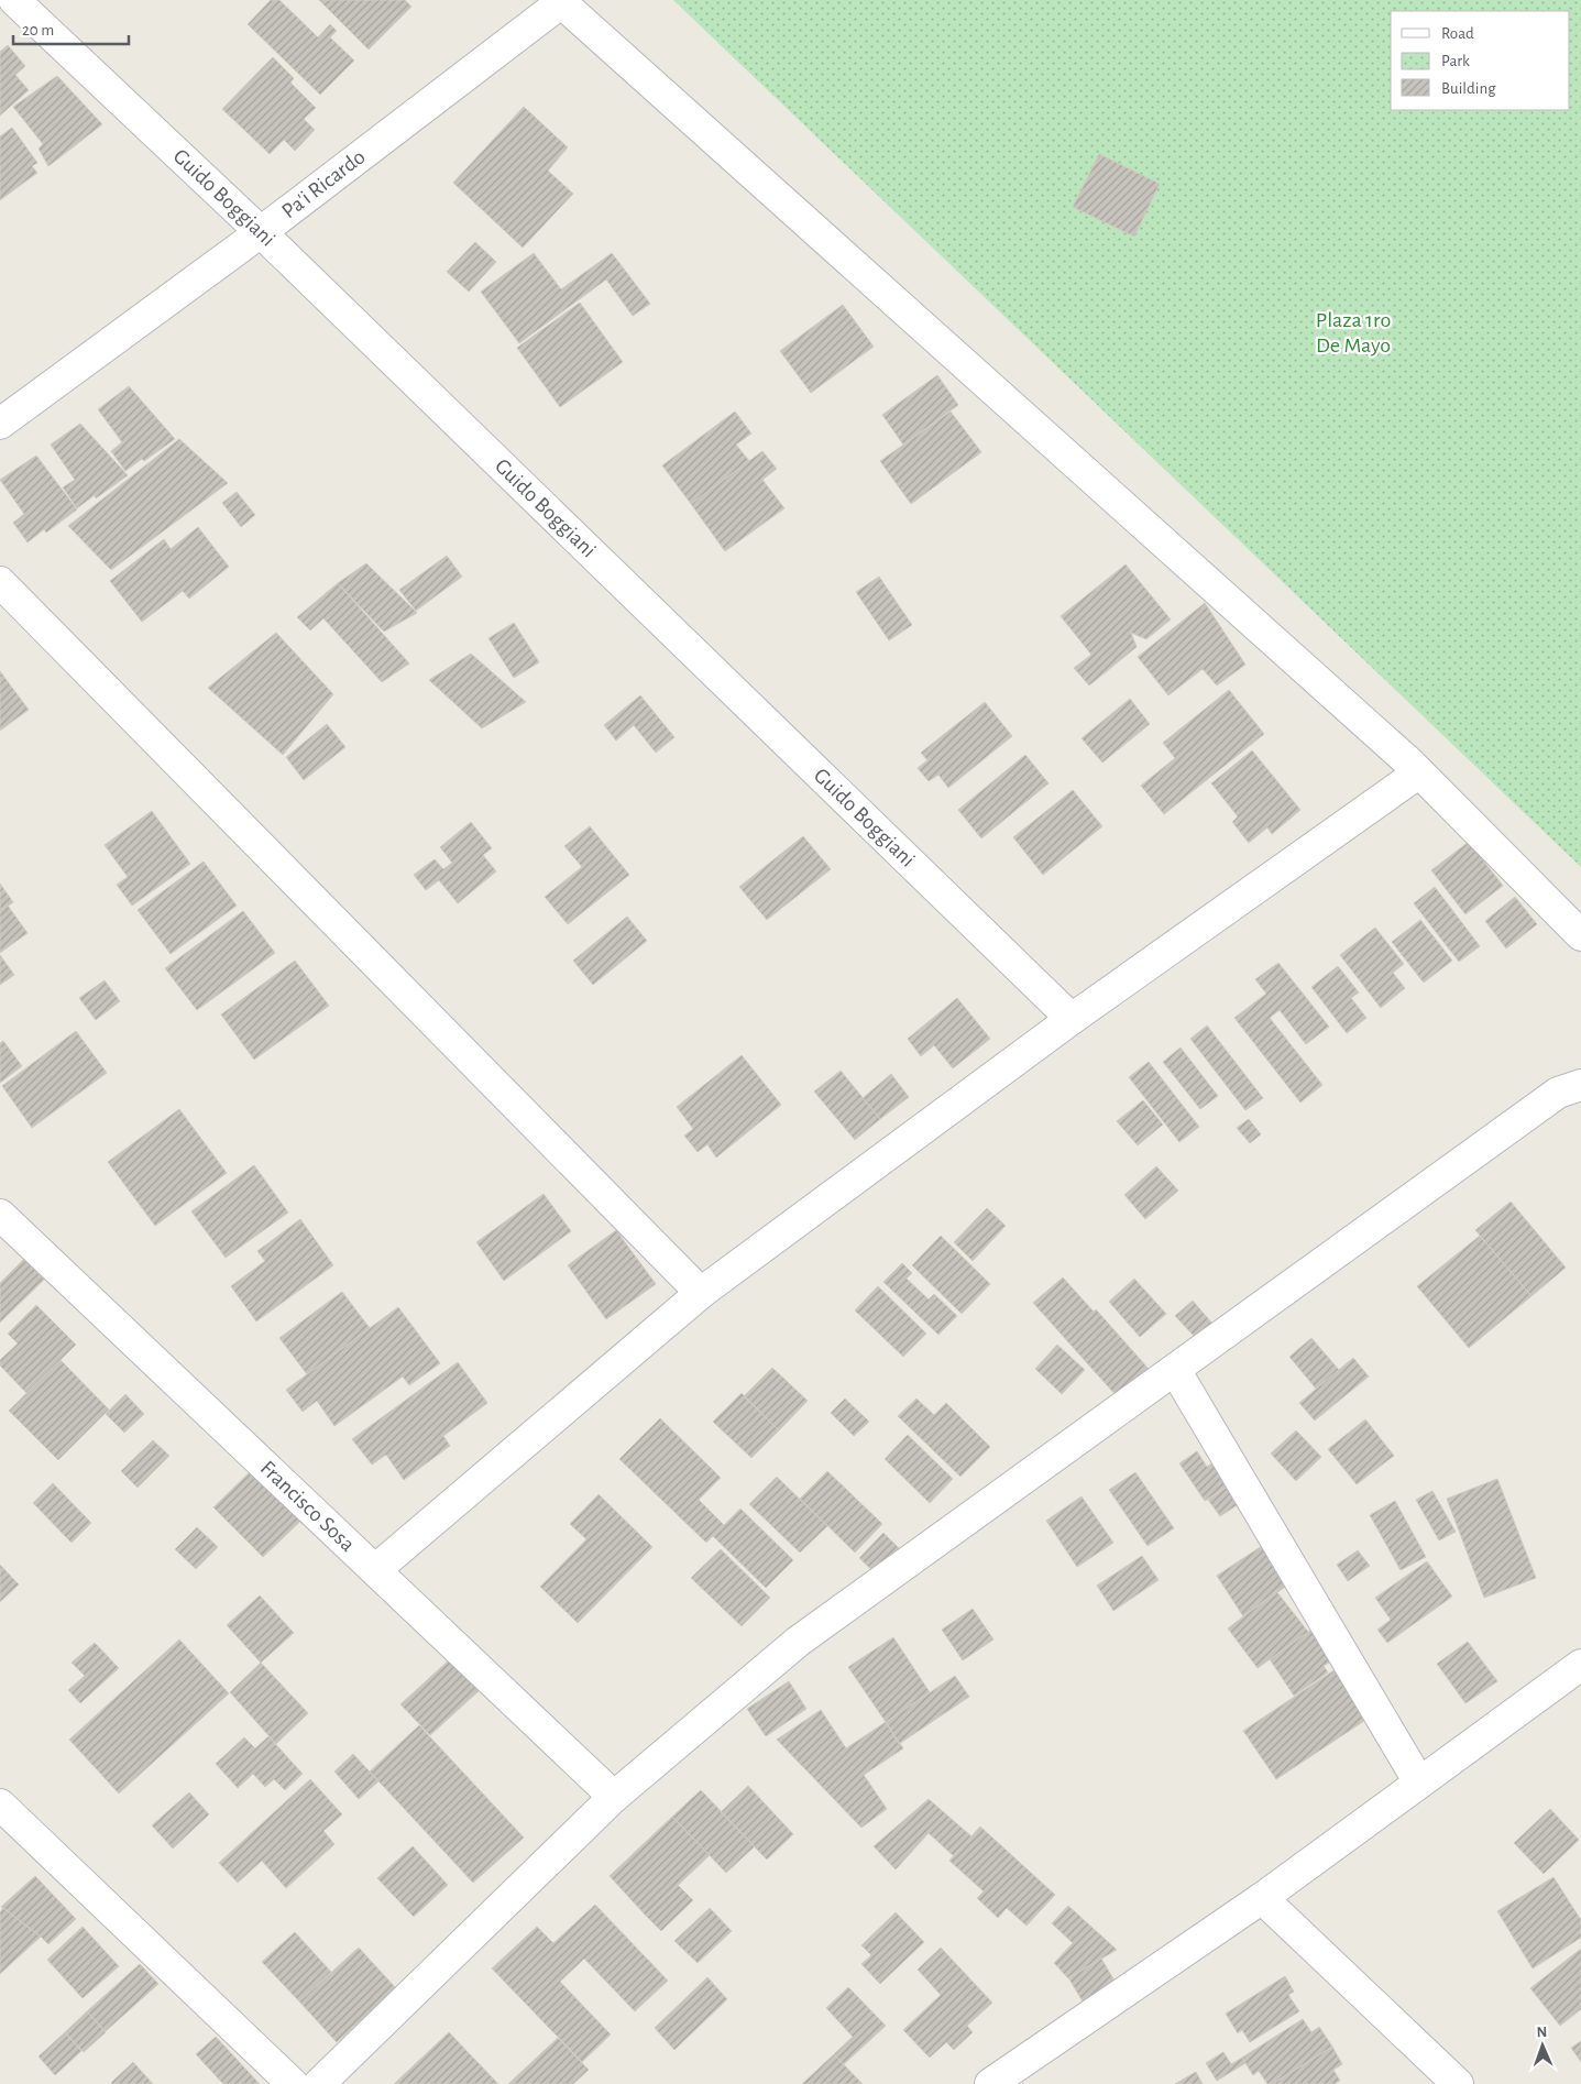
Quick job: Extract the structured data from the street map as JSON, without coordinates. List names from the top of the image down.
{
  "streets": {
    "street": ["Pa'i Ricardo", "Guido Boggiani", "Francisco Sosa"]
  },
  "crossings": [
    ["Pa'i Ricardo", "Guido Boggiani"]
  ],
  "parks": ["Plaza 1ro De Mayo"],
  "legend": ["Road", "Park", "Building"],
  "scale_bar": "20 m",
  "north": "top"
}
